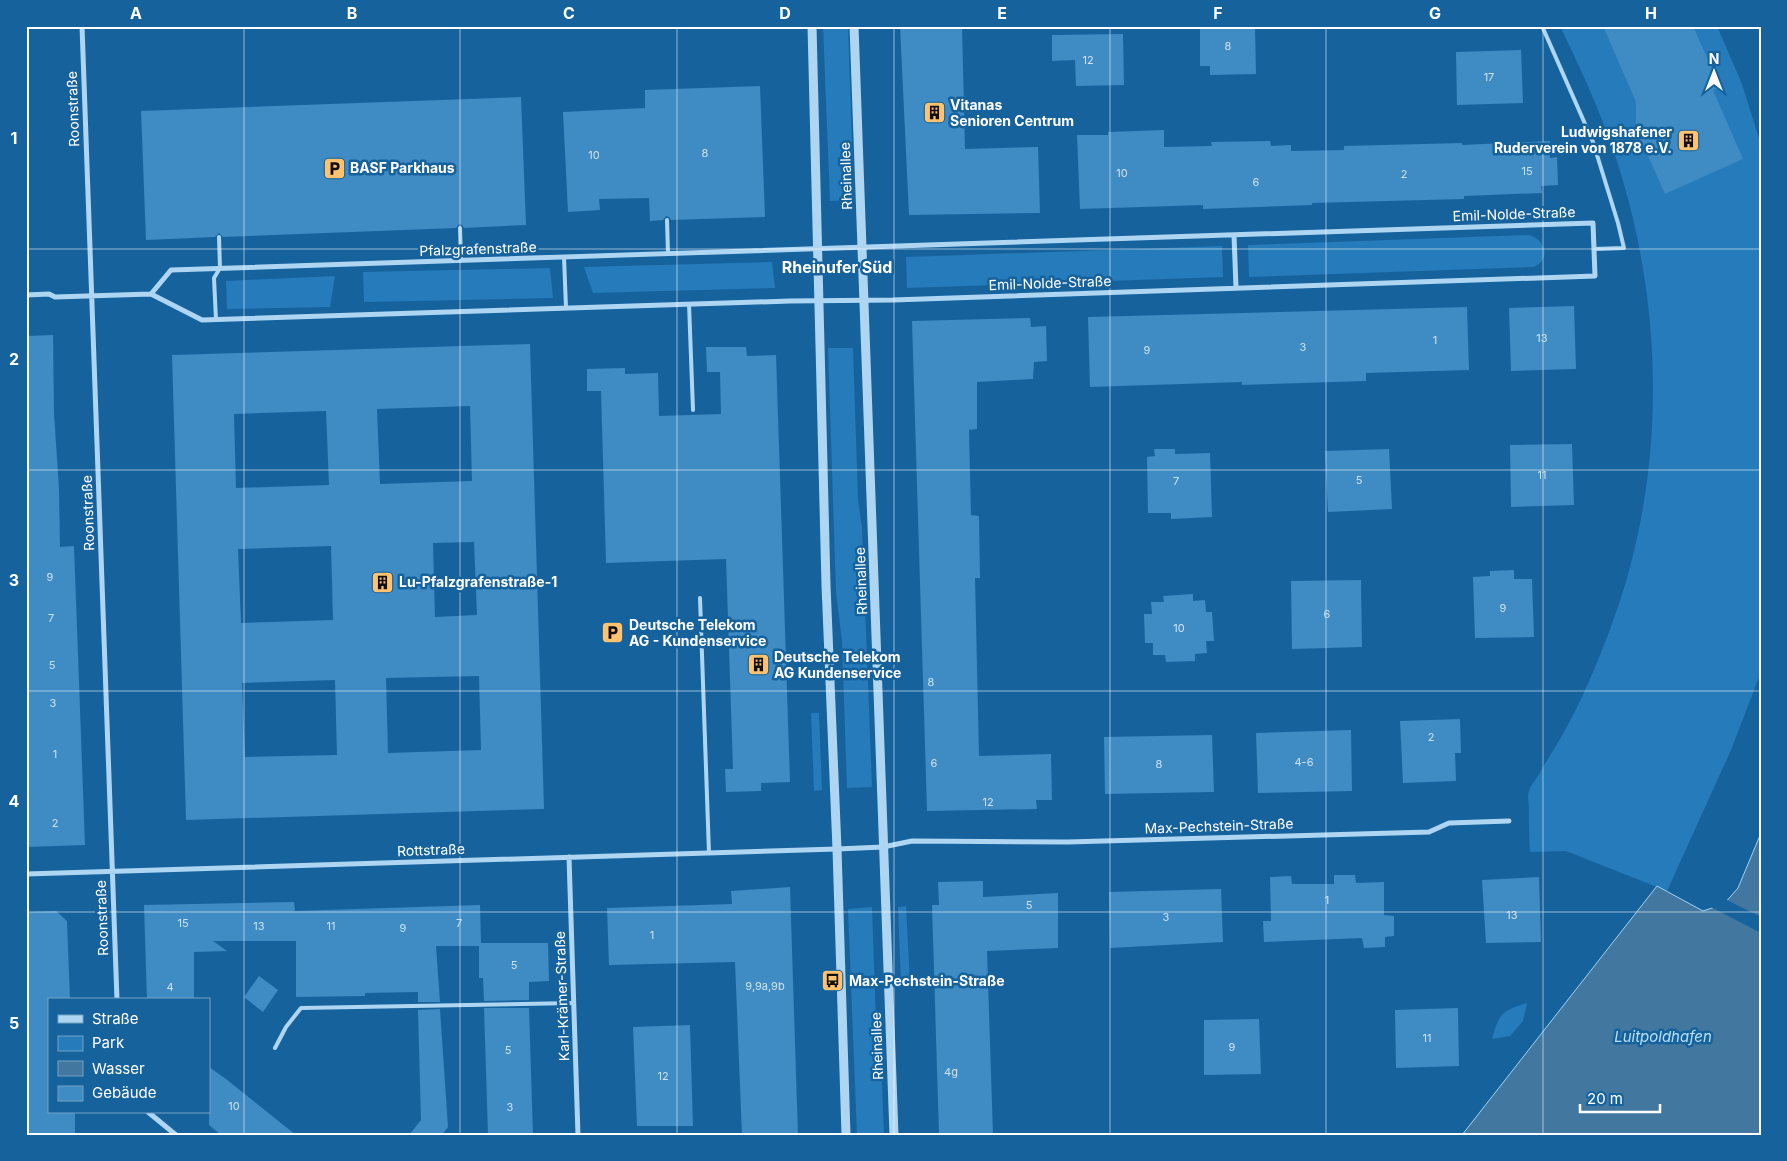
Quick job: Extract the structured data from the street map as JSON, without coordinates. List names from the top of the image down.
{
  "streets": {
    "street": [
      "Roonstraße",
      "Rheinallee",
      "Emil-Nolde-Straße",
      "Pfalzgrafenstraße",
      "Max-Pechstein-Straße",
      "Rottstraße",
      "Karl-Krämer-Straße"
    ]
  },
  "crossings": [
    ["Roonstraße", "Rottstraße"],
    ["Rheinallee", "Emil-Nolde-Straße"],
    ["Rheinallee", "Max-Pechstein-Straße"],
    ["Emil-Nolde-Straße", "Pfalzgrafenstraße"],
    ["Max-Pechstein-Straße", "Rottstraße"],
    ["Rottstraße", "Karl-Krämer-Straße"]
  ],
  "districts": ["Rheinufer Süd"],
  "water": ["Luitpoldhafen"],
  "places": {
    "building": [
      "Vitanas Senioren Centrum",
      "Ludwigshafener Ruderverein von 1878 e.V.",
      "Lu-Pfalzgrafenstraße-1",
      "Deutsche Telekom AG Kundenservice"
    ],
    "parking": ["BASF Parkhaus", "Deutsche Telekom AG - Kundenservice"],
    "bus stop": ["Max-Pechstein-Straße"]
  },
  "house_numbers": [
    "8",
    "12",
    "17",
    "8",
    "10",
    "15",
    "10",
    "2",
    "6",
    "13",
    "1",
    "3",
    "9",
    "11",
    "5",
    "7",
    "9",
    "9",
    "6",
    "7",
    "10",
    "5",
    "8",
    "3",
    "2",
    "1",
    "4-6",
    "6",
    "8",
    "12",
    "2",
    "1",
    "5",
    "13",
    "3",
    "15",
    "7",
    "13",
    "11",
    "9",
    "1",
    "5",
    "9,9a,9b",
    "4",
    "11",
    "9",
    "5",
    "4g",
    "12",
    "10",
    "3"
  ],
  "legend": [
    "Straße",
    "Park",
    "Wasser",
    "Gebäude"
  ],
  "scale_bar": "20 m",
  "north": "top",
  "grid": {
    "columns": [
      "A",
      "B",
      "C",
      "D",
      "E",
      "F",
      "G",
      "H"
    ],
    "rows": [
      "1",
      "2",
      "3",
      "4",
      "5"
    ]
  }
}
